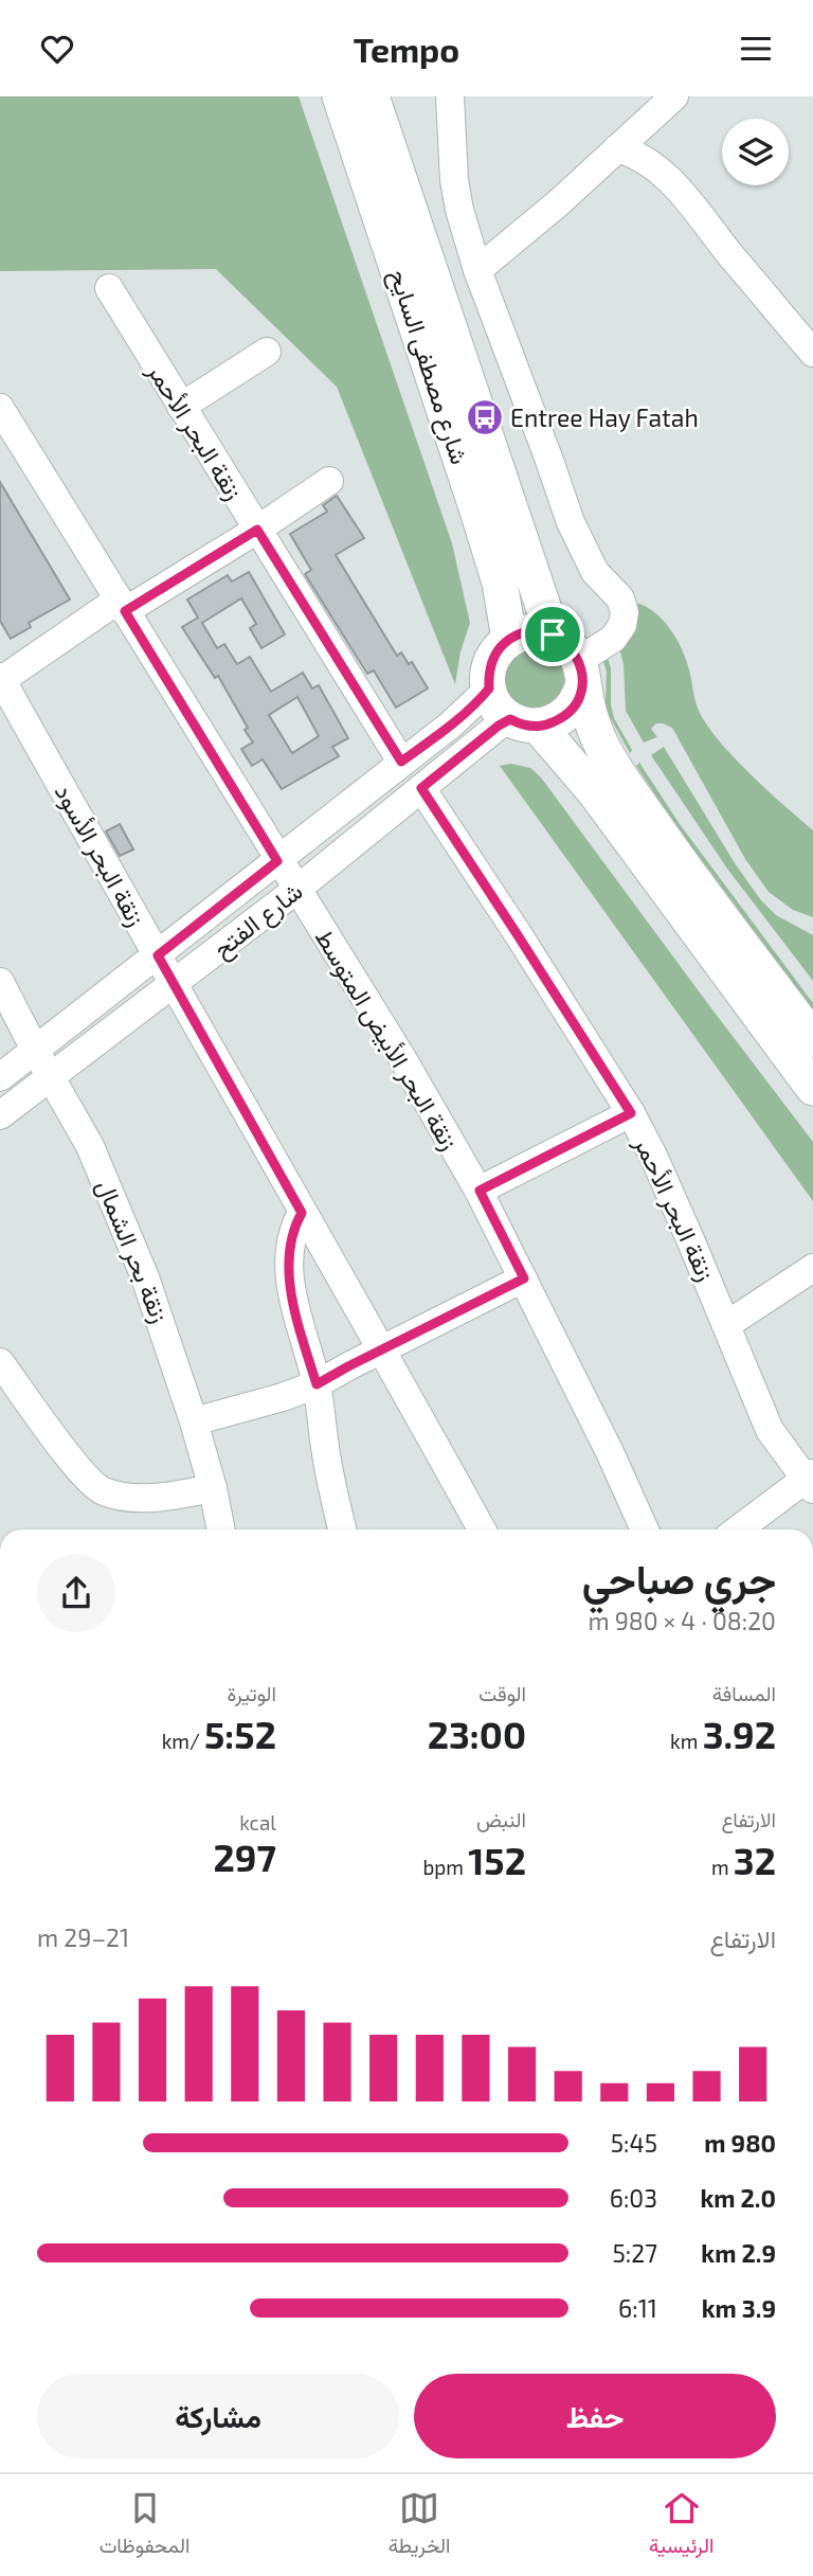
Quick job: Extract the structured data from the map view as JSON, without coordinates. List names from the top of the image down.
{
  "streets": {
    "main road": ["شارع مصطفى السايح"],
    "street": [
      "زنقة البحر الأحمر",
      "زنقة البحر الأسود",
      "شارع الفتح",
      "زنقة البحر الأبيض المتوسط",
      "زنقة بحر الشمال"
    ]
  },
  "crossings": [
    ["شارع مصطفى السايح", "شارع الفتح"],
    ["زنقة البحر الأحمر", "شارع الفتح"],
    ["زنقة البحر الأسود", "شارع الفتح"],
    ["شارع الفتح", "زنقة البحر الأبيض المتوسط"],
    ["شارع الفتح", "زنقة بحر الشمال"]
  ],
  "places": {
    "bus stop": ["Entree Hay Fatah"]
  },
  "page": {
    "header": "Tempo",
    "heading": ["جري صباحي", "08:20 · 4 × 980 m"],
    "stats": [
      ["المسافة", "3.92 km"],
      ["الوقت", "23:00"],
      ["الوتيرة", "5:52 /km"],
      ["الارتفاع", "32 m"],
      ["النبض", "152 bpm"],
      ["kcal", "297"]
    ],
    "chart": ["الارتفاع", "21–29 m"],
    "list": [
      {
        "name": "980 m",
        "note": "5:45"
      },
      {
        "name": "2.0 km",
        "note": "6:03"
      },
      {
        "name": "2.9 km",
        "note": "5:27"
      },
      {
        "name": "3.9 km",
        "note": "6:11"
      }
    ],
    "buttons": ["حفظ", "مشاركة"],
    "tabs": ["الرئيسية", "الخريطة", "المحفوظات"]
  }
}
